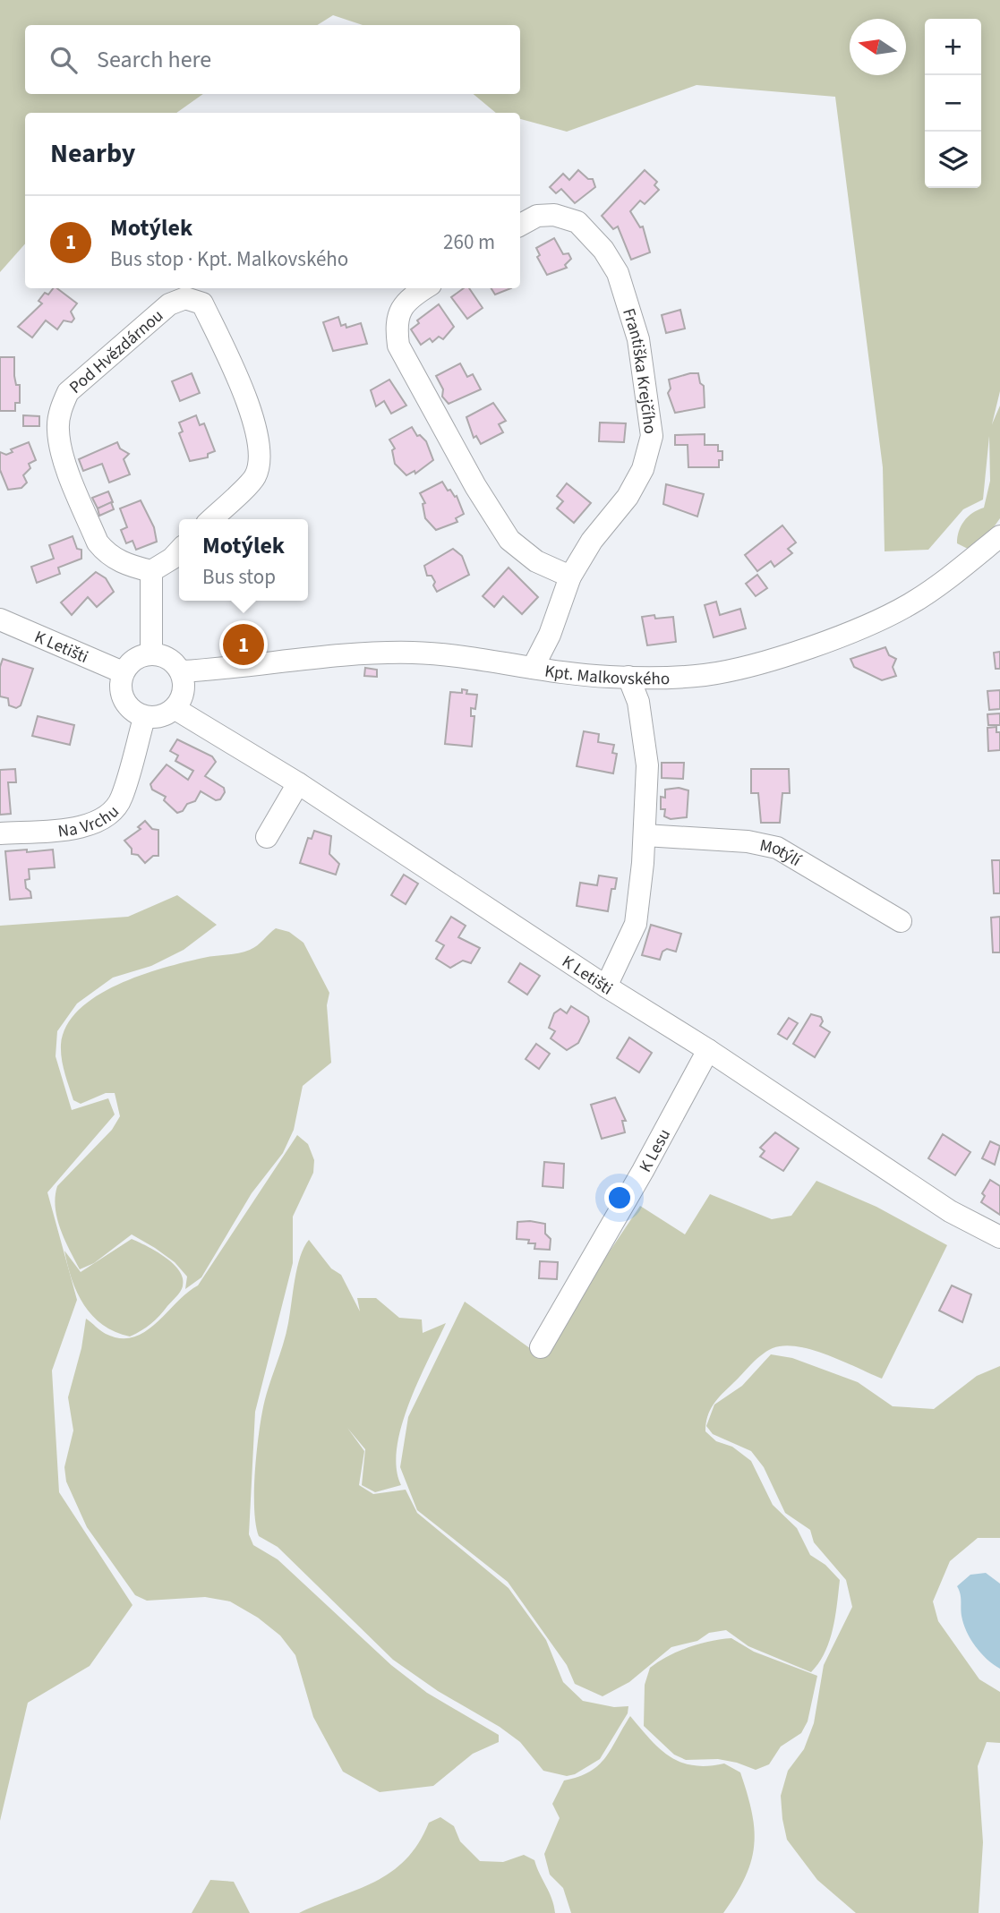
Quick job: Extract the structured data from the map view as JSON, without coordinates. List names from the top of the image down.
{
  "streets": {
    "street": [
      "Pod Hvězdárnou",
      "Františka Krejčího",
      "K Letišti",
      "Kpt. Malkovského",
      "Na Vrchu",
      "Motýlí",
      "K Lesu"
    ]
  },
  "crossings": [
    ["Františka Krejčího", "Kpt. Malkovského"],
    ["K Letišti", "Kpt. Malkovského"],
    ["K Letišti", "Na Vrchu"],
    ["K Letišti", "K Lesu"],
    ["Kpt. Malkovského", "Na Vrchu"]
  ],
  "north": "left",
  "page": {
    "map_buttons": ["+", "−"],
    "search": "Search here",
    "heading": "Nearby",
    "list": [
      {
        "mark": "1",
        "name": "Motýlek",
        "note": "Bus stop · Kpt. Malkovského",
        "value": "260 m"
      }
    ],
    "popup": ["Motýlek", "Bus stop"],
    "pins": "1"
  }
}
